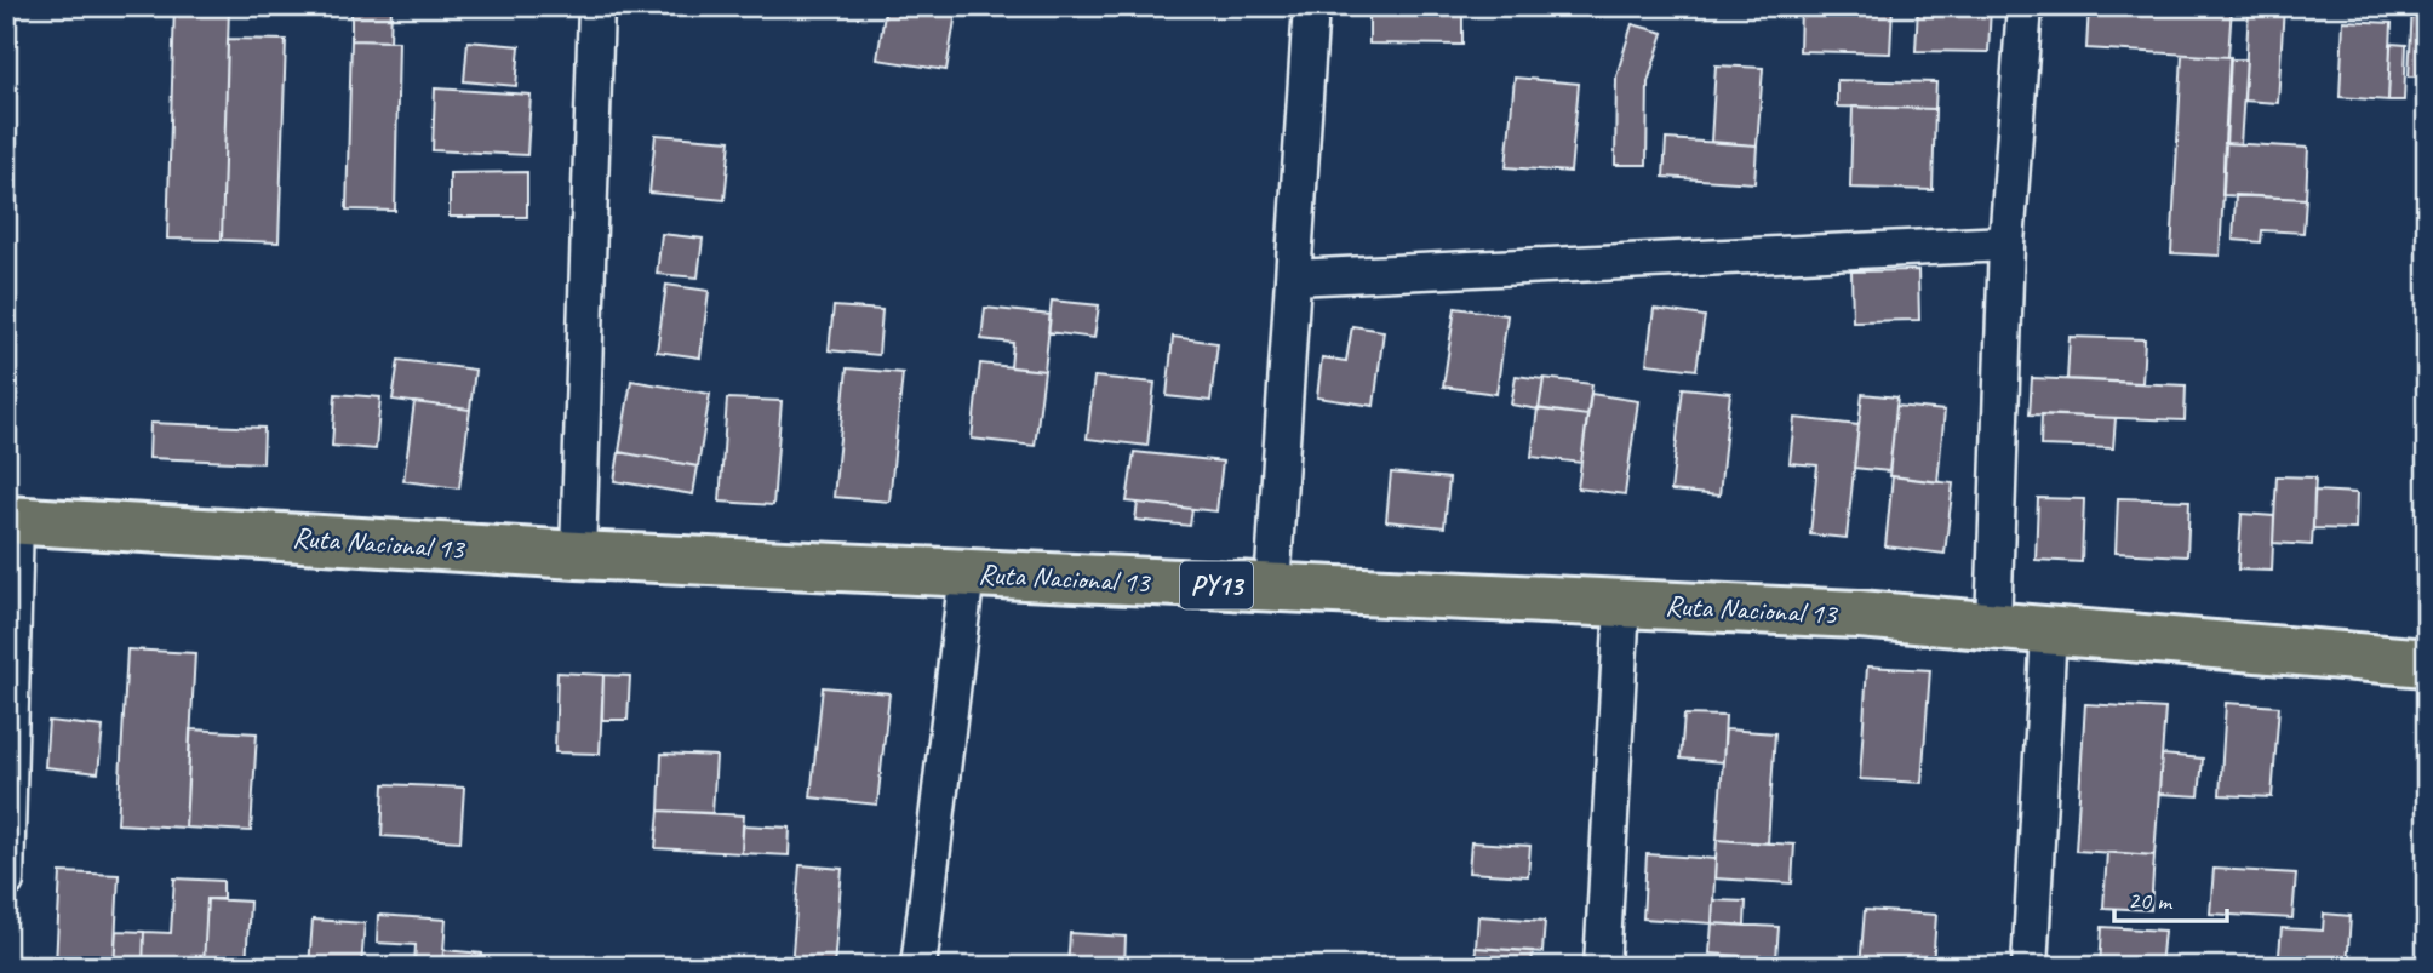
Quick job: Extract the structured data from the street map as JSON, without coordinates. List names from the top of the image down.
{
  "streets": {
    "highway": ["Ruta Nacional 13", "PY13"]
  },
  "scale_bar": "20 m"
}
